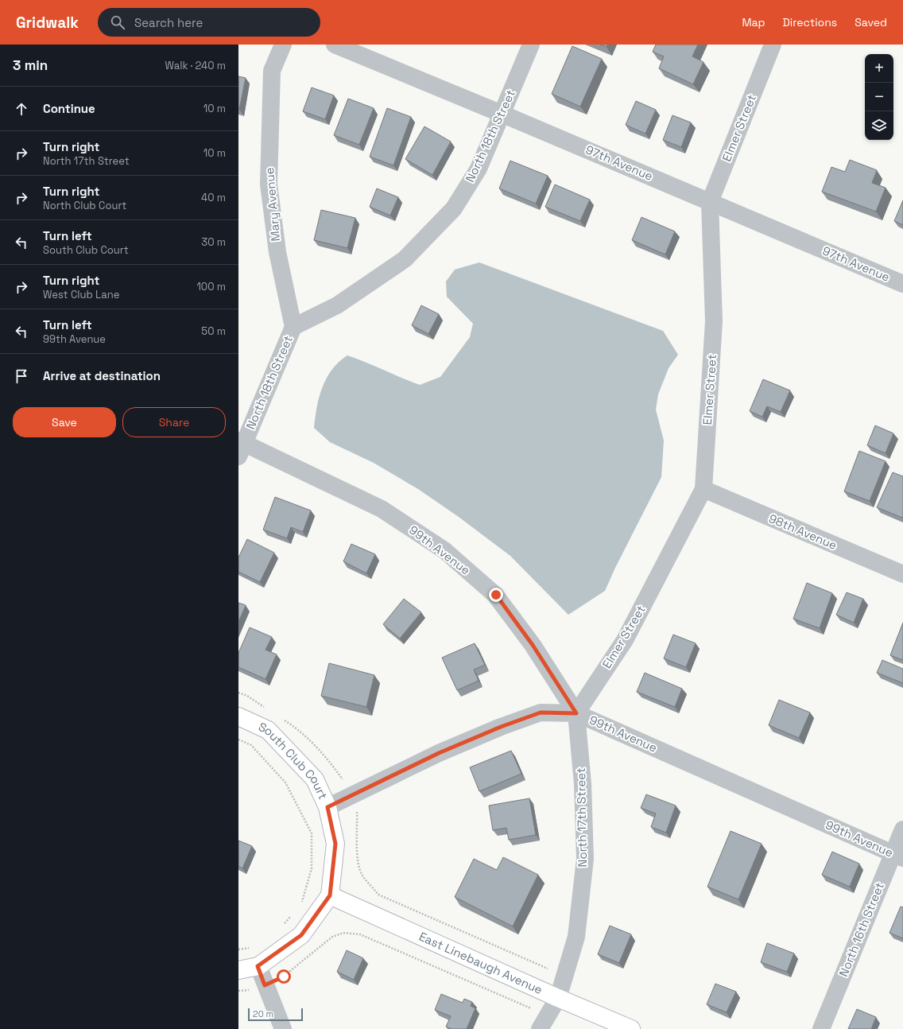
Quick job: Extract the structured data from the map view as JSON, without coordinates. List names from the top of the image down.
{
  "streets": {
    "street": [
      "Elmer Street",
      "North 18th Street",
      "97th Avenue",
      "Mary Avenue",
      "98th Avenue",
      "99th Avenue",
      "South Club Court",
      "North 17th Street",
      "North 16th Street",
      "East Linebaugh Avenue"
    ]
  },
  "crossings": [
    ["Elmer Street", "97th Avenue"],
    ["Elmer Street", "98th Avenue"],
    ["Elmer Street", "99th Avenue"],
    ["Elmer Street", "North 17th Street"],
    ["North 18th Street", "97th Avenue"],
    ["North 18th Street", "Mary Avenue"],
    ["North 18th Street", "99th Avenue"],
    ["99th Avenue", "North 17th Street"],
    ["99th Avenue", "North 16th Street"],
    ["South Club Court", "East Linebaugh Avenue"],
    ["North 17th Street", "East Linebaugh Avenue"]
  ],
  "scale_bar": "20 m",
  "page": {
    "header": "Gridwalk",
    "search": "Search here",
    "nav": ["Map", "Directions", "Saved"],
    "heading": ["3 min", "Walk · 240 m"],
    "map_buttons": ["+", "−"],
    "list": [
      ["Continue", "10 m"],
      ["Turn right", "North 17th Street", "10 m"],
      ["Turn right", "North Club Court", "40 m"],
      ["Turn left", "South Club Court", "30 m"],
      ["Turn right", "West Club Lane", "100 m"],
      ["Turn left", "99th Avenue", "50 m"],
      "Arrive at destination"
    ],
    "buttons": ["Save", "Share"],
    "scale": "20 m"
  }
}
